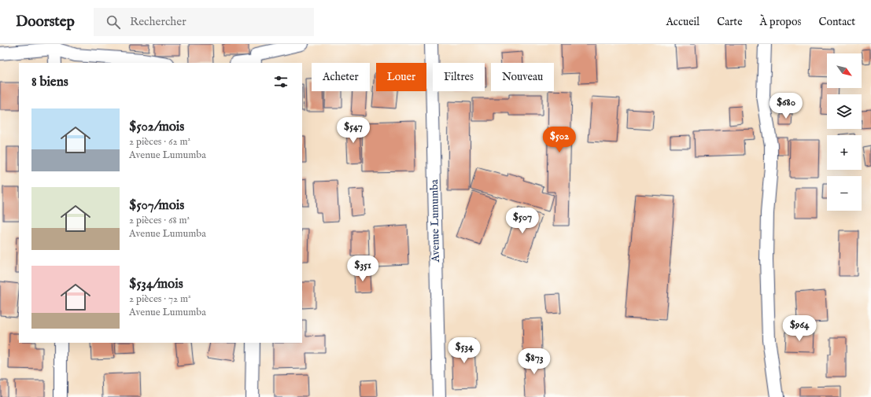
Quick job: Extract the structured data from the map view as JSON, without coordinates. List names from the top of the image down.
{
  "streets": {
    "street": ["Avenue Lumumba"]
  },
  "north": "bottom right",
  "page": {
    "header": "Doorstep",
    "search": "Rechercher",
    "nav": [
      "Accueil",
      "Carte",
      "À propos",
      "Contact"
    ],
    "map_buttons": ["+", "−"],
    "chip": [
      "Acheter",
      "Louer",
      "Filtres",
      "Nouveau"
    ],
    "heading": "8 biens",
    "price": [
      "$680",
      "$547",
      "$502",
      "$507",
      "$351",
      "$964",
      "$534",
      "$873"
    ],
    "list": [
      {
        "name": "$502/mois",
        "note": "2 pièces · 62 m² · Avenue Lumumba"
      },
      {
        "name": "$507/mois",
        "note": "2 pièces · 68 m² · Avenue Lumumba"
      },
      {
        "name": "$534/mois",
        "note": "2 pièces · 72 m² · Avenue Lumumba"
      }
    ]
  }
}
